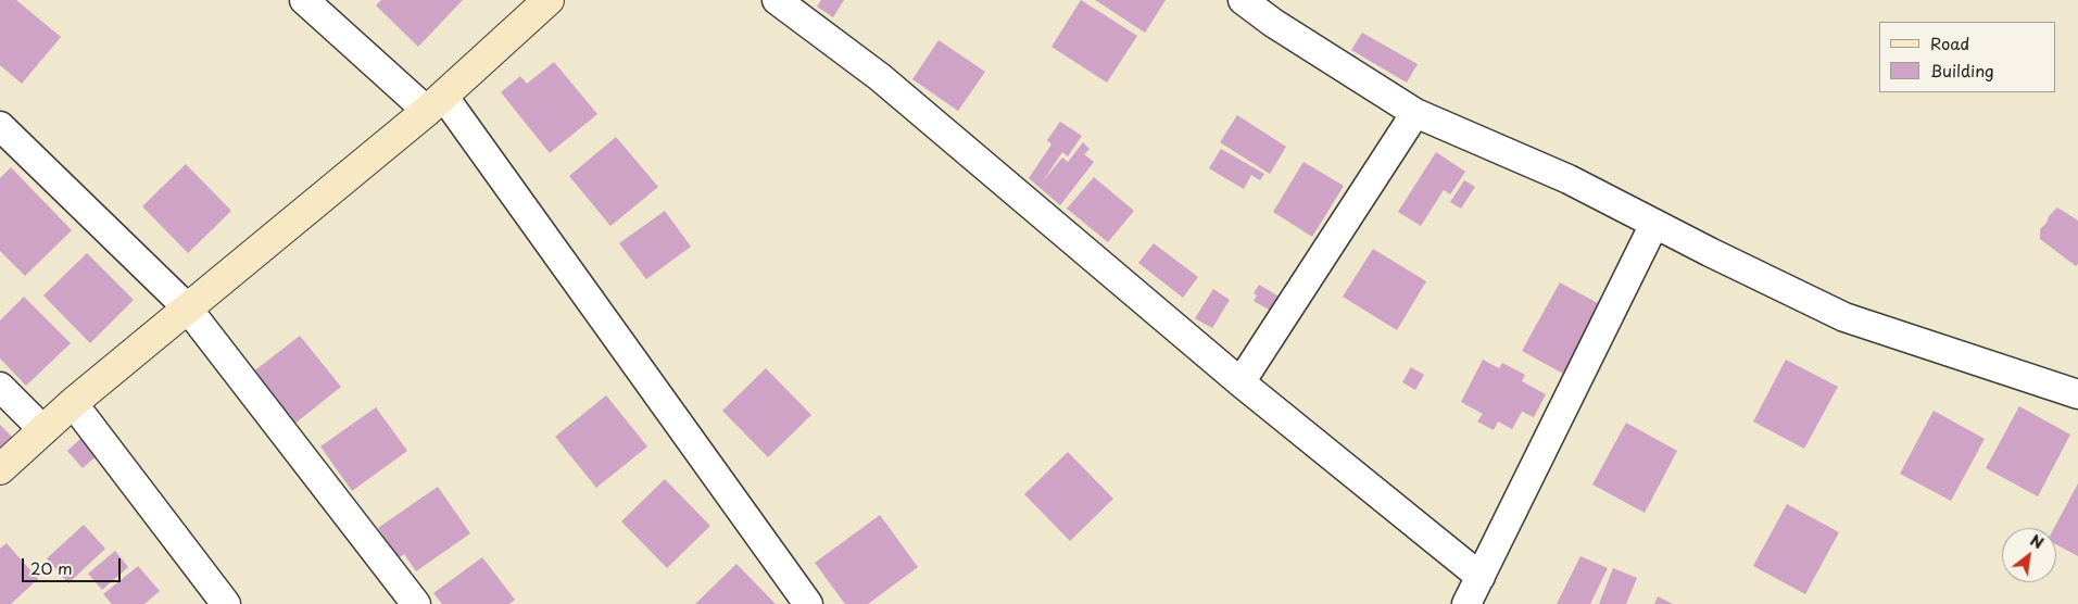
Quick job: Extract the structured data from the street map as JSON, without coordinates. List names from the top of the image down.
{
  "legend": ["Road", "Building"],
  "scale_bar": "20 m",
  "north": "top right"
}
